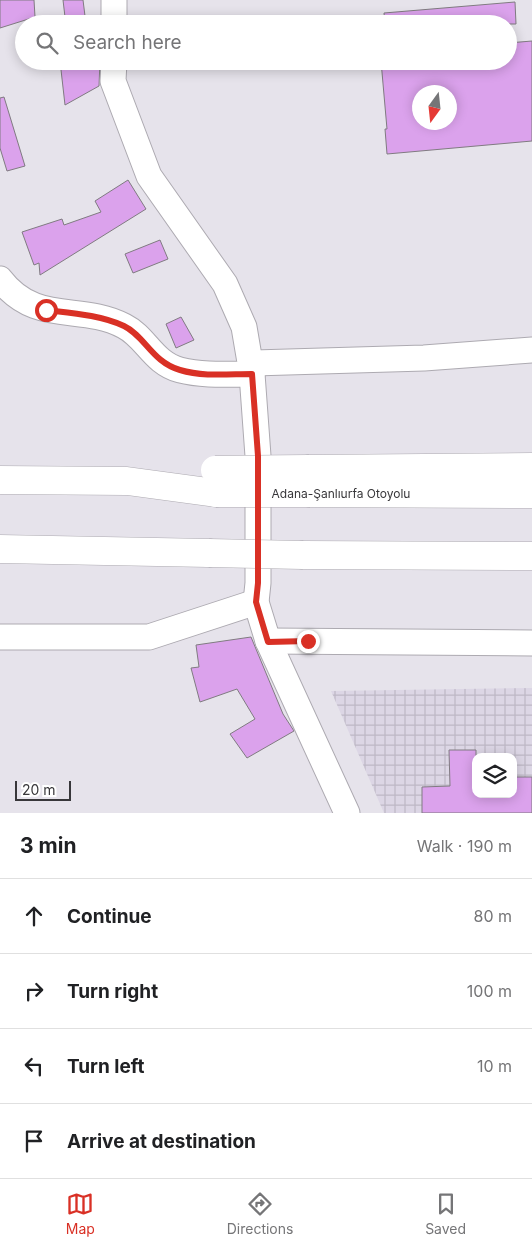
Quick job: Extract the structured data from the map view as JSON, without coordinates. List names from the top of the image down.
{
  "streets": {
    "highway": ["Adana-Şanlıurfa Otoyolu"]
  },
  "scale_bar": "20 m",
  "north": "bottom",
  "page": {
    "search": "Search here",
    "scale": "20 m",
    "heading": ["3 min", "Walk · 190 m"],
    "list": [
      ["Continue", "80 m"],
      ["Turn right", "100 m"],
      ["Turn left", "10 m"],
      "Arrive at destination"
    ],
    "nav": ["Map", "Directions", "Saved"]
  }
}
